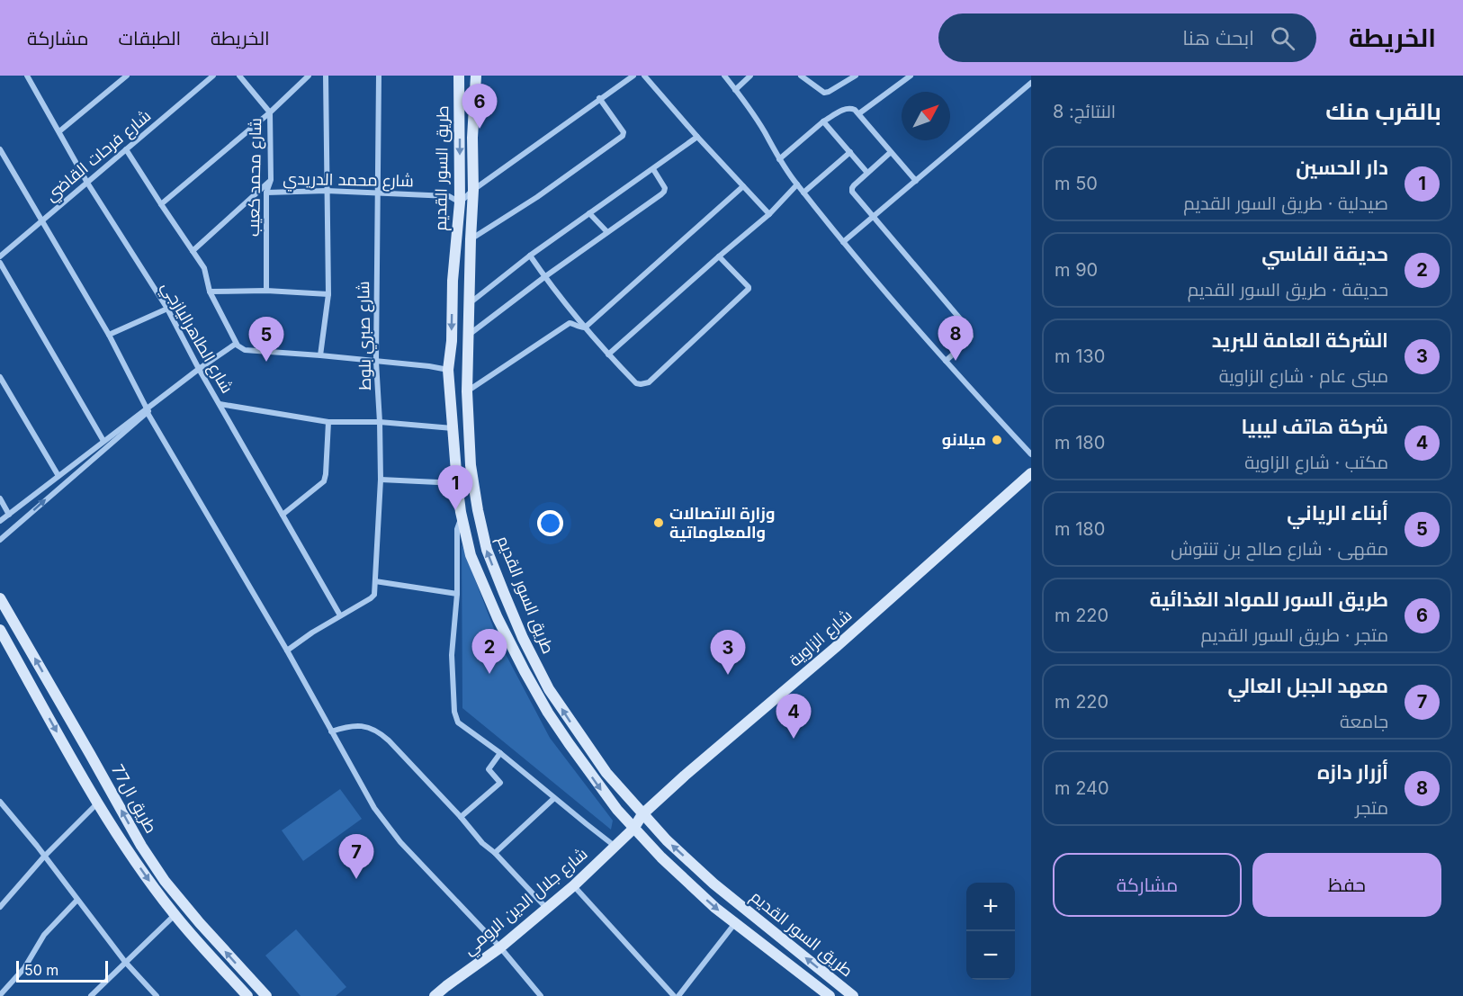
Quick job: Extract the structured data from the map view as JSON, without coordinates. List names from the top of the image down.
{
  "streets": {
    "main road": [
      "طريق السور القديم",
      "شارع الزاوية",
      "طريق ال77",
      "شارع جلال الدين الرومي"
    ],
    "street": [
      "شارع فرحات القاضي",
      "شارع محمد كعيب",
      "شارع محمد الدريدي",
      "شارع صبري بلوط",
      "شارع الطاهراليازجي"
    ]
  },
  "crossings": [
    ["شارع فرحات القاضي", "شارع الطاهراليازجي"],
    ["طريق السور القديم", "شارع محمد الدريدي"],
    ["طريق السور القديم", "شارع الزاوية"],
    ["طريق السور القديم", "شارع جلال الدين الرومي"],
    ["شارع محمد كعيب", "شارع محمد الدريدي"],
    ["شارع محمد الدريدي", "شارع صبري بلوط"],
    ["شارع صبري بلوط", "شارع الطاهراليازجي"],
    ["شارع الزاوية", "شارع جلال الدين الرومي"]
  ],
  "places": ["ميلانو", "وزارة الاتصالات والمعلوماتية"],
  "scale_bar": "50 m",
  "north": "top right",
  "page": {
    "header": "الخريطة",
    "search": "ابحث هنا",
    "nav": ["الخريطة", "الطبقات", "مشاركة"],
    "heading": ["بالقرب منك", "النتائج: 8"],
    "pins": [
      "6",
      "8",
      "5",
      "1",
      "2",
      "3",
      "4",
      "7"
    ],
    "list": [
      {
        "mark": "1",
        "name": "دار الحسين",
        "note": "صيدلية · طريق السور القديم",
        "value": "50 m"
      },
      {
        "mark": "2",
        "name": "حديقة الفاسي",
        "note": "حديقة · طريق السور القديم",
        "value": "90 m"
      },
      {
        "mark": "3",
        "name": "الشركة العامة للبريد",
        "note": "مبنى عام · شارع الزاوية",
        "value": "130 m"
      },
      {
        "mark": "4",
        "name": "شركة هاتف ليبيا",
        "note": "مكتب · شارع الزاوية",
        "value": "180 m"
      },
      {
        "mark": "5",
        "name": "أبناء الرياني",
        "note": "مقهى · شارع صالح بن تنتوش",
        "value": "180 m"
      },
      {
        "mark": "6",
        "name": "طريق السور للمواد الغذائية",
        "note": "متجر · طريق السور القديم",
        "value": "220 m"
      },
      {
        "mark": "7",
        "name": "معهد الجبل العالي",
        "note": "جامعة",
        "value": "220 m"
      },
      {
        "mark": "8",
        "name": "أزرار دازه",
        "note": "متجر",
        "value": "240 m"
      }
    ],
    "buttons": ["حفظ", "مشاركة"],
    "map_buttons": ["+", "−"],
    "scale": "50 m"
  }
}
